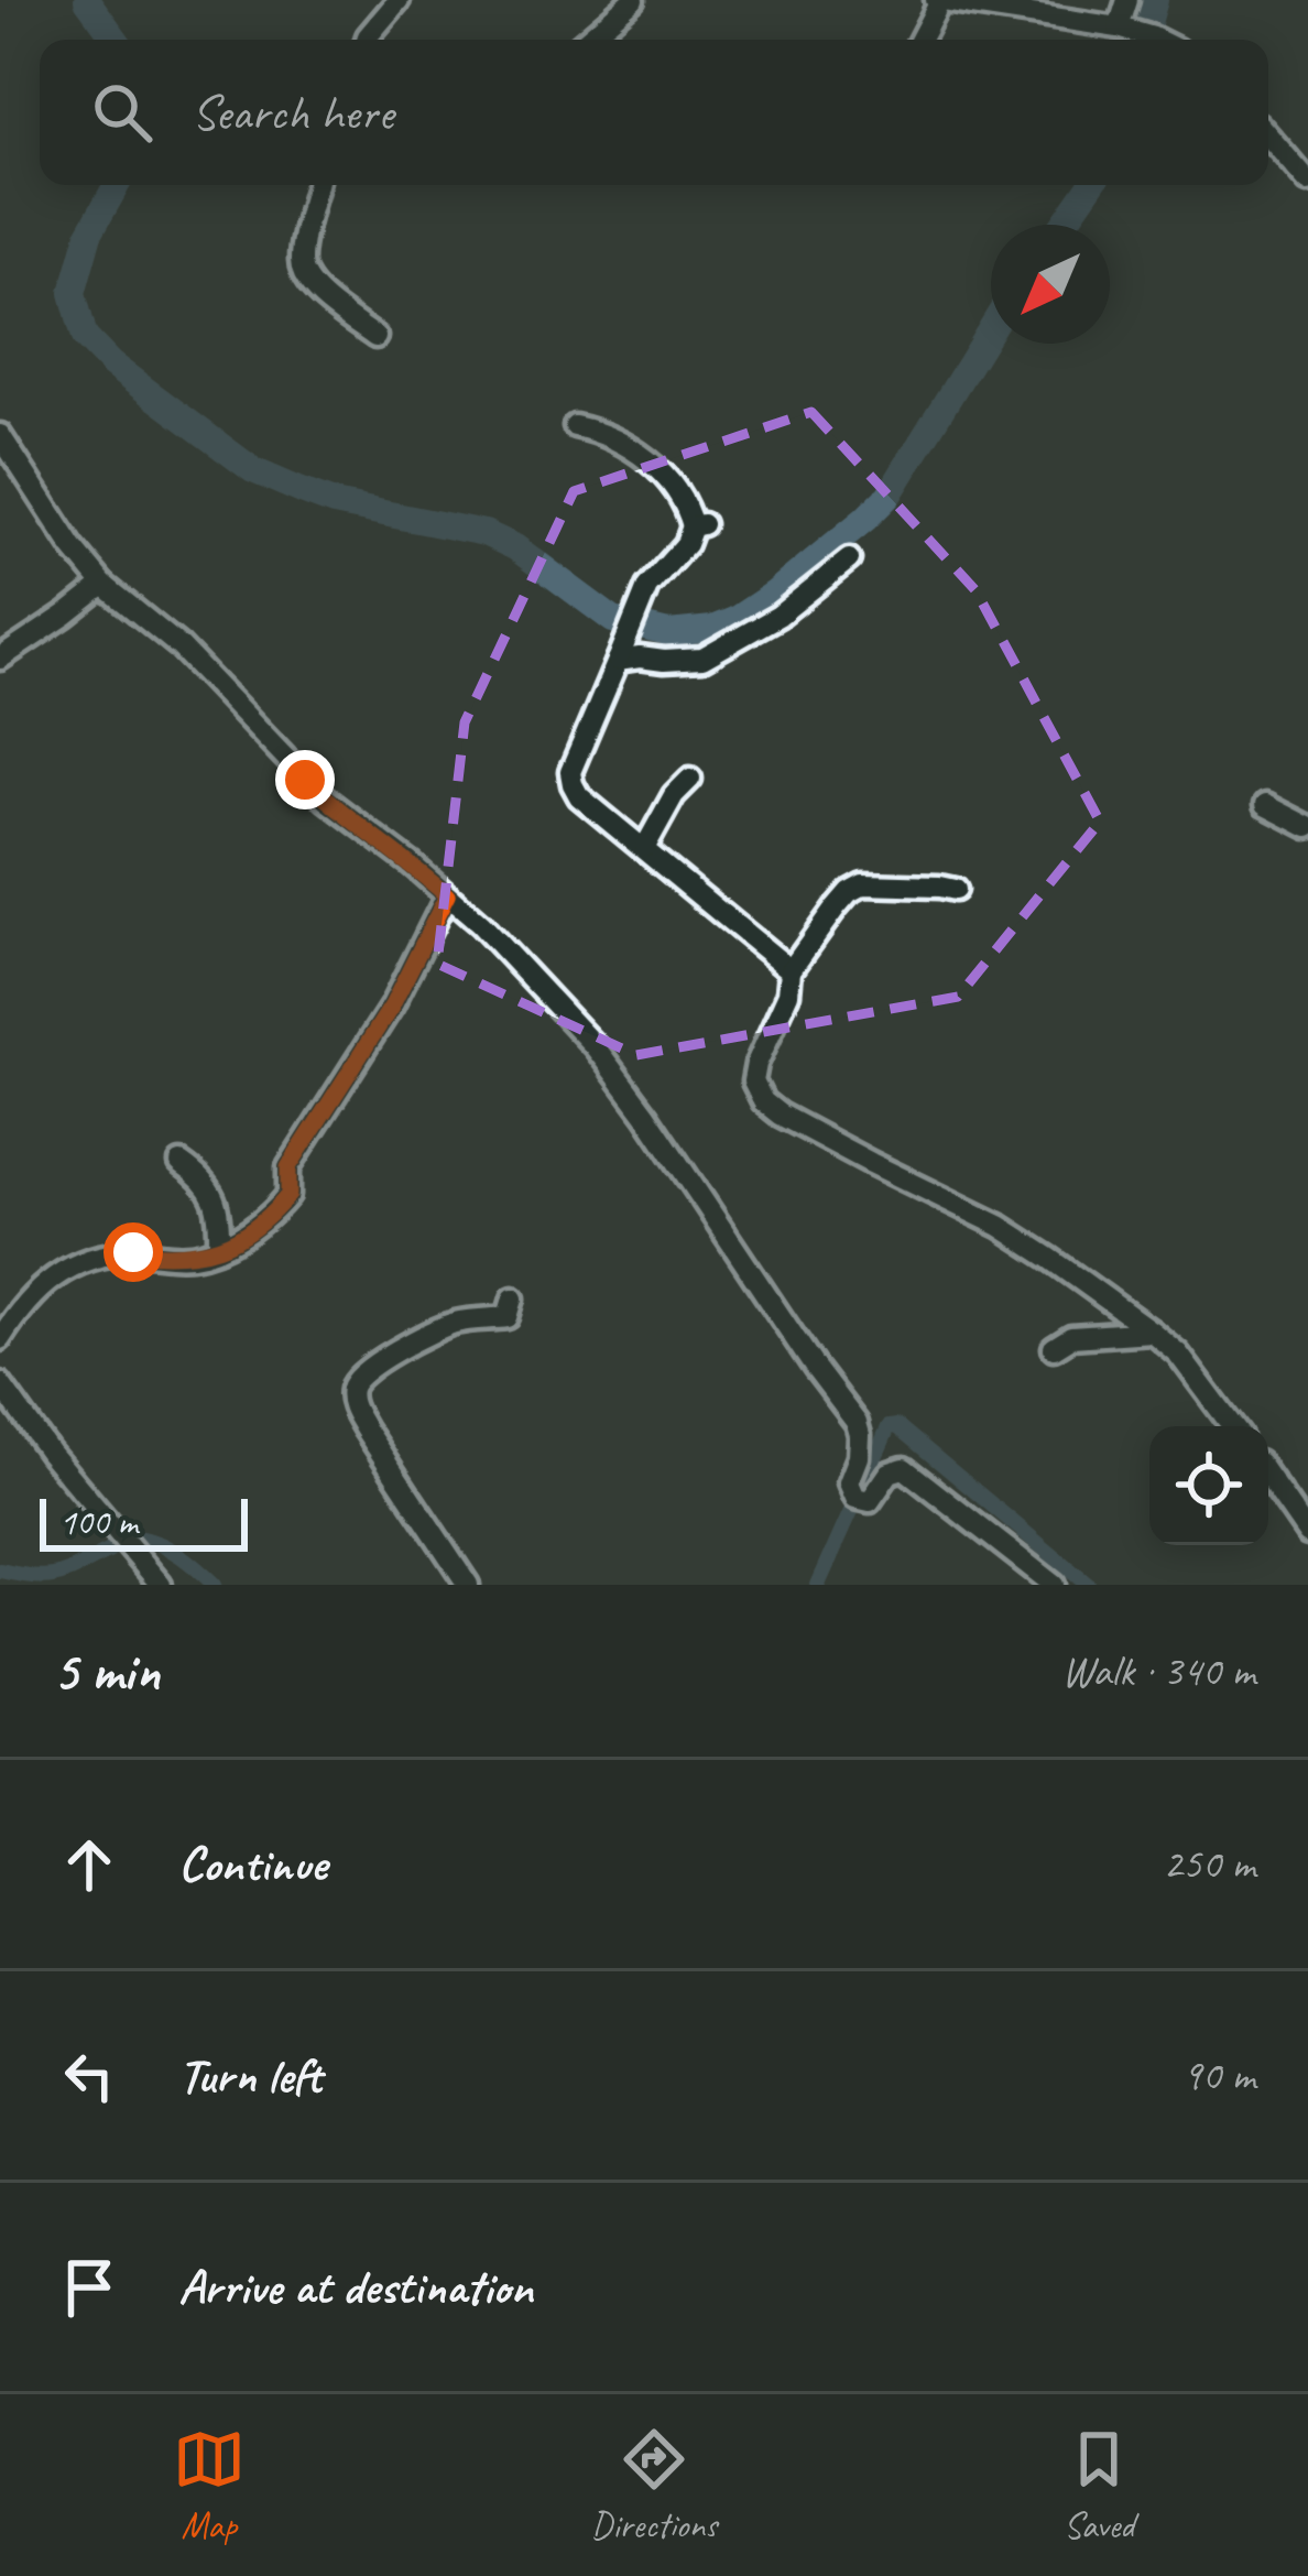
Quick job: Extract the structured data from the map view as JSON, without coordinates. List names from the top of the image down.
{
  "scale_bar": "100 m",
  "north": "bottom left",
  "page": {
    "search": "Search here",
    "scale": "100 m",
    "heading": ["5 min", "Walk · 340 m"],
    "list": [
      ["Continue", "250 m"],
      ["Turn left", "90 m"],
      "Arrive at destination"
    ],
    "nav": ["Map", "Directions", "Saved"]
  }
}
